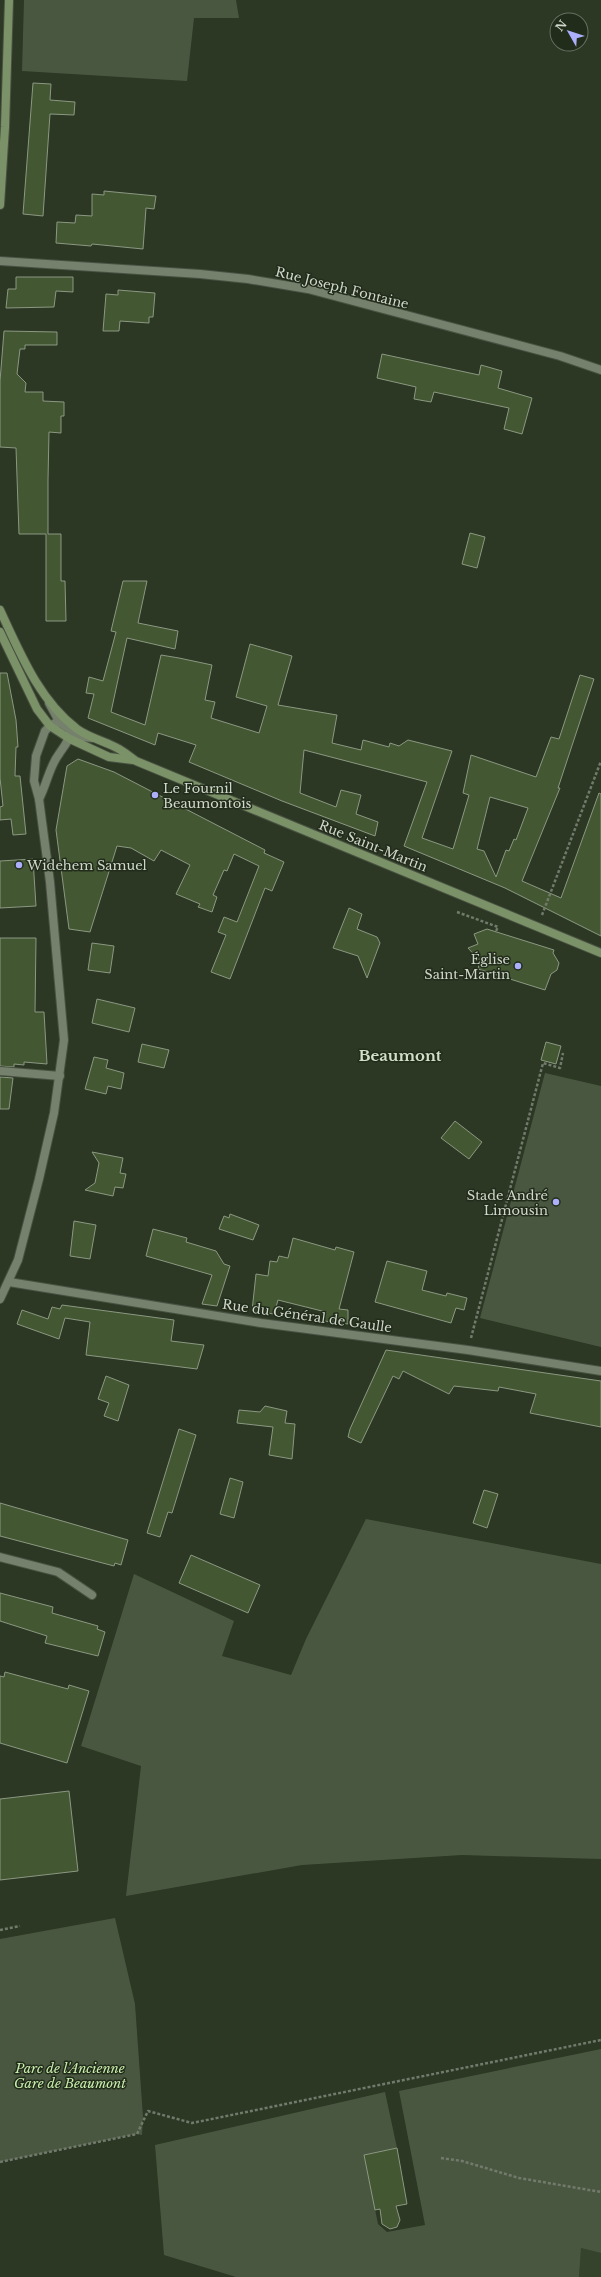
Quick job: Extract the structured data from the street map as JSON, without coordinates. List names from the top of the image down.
{
  "streets": {
    "main road": ["Rue Saint-Martin"],
    "street": ["Rue Joseph Fontaine", "Rue du Général de Gaulle"]
  },
  "districts": ["Beaumont"],
  "parks": ["Parc de l'Ancienne Gare de Beaumont"],
  "places": [
    "Le Fournil Beaumontois",
    "Widehem Samuel",
    "Église Saint-Martin",
    "Stade André Limousin"
  ],
  "north": "top left"
}
